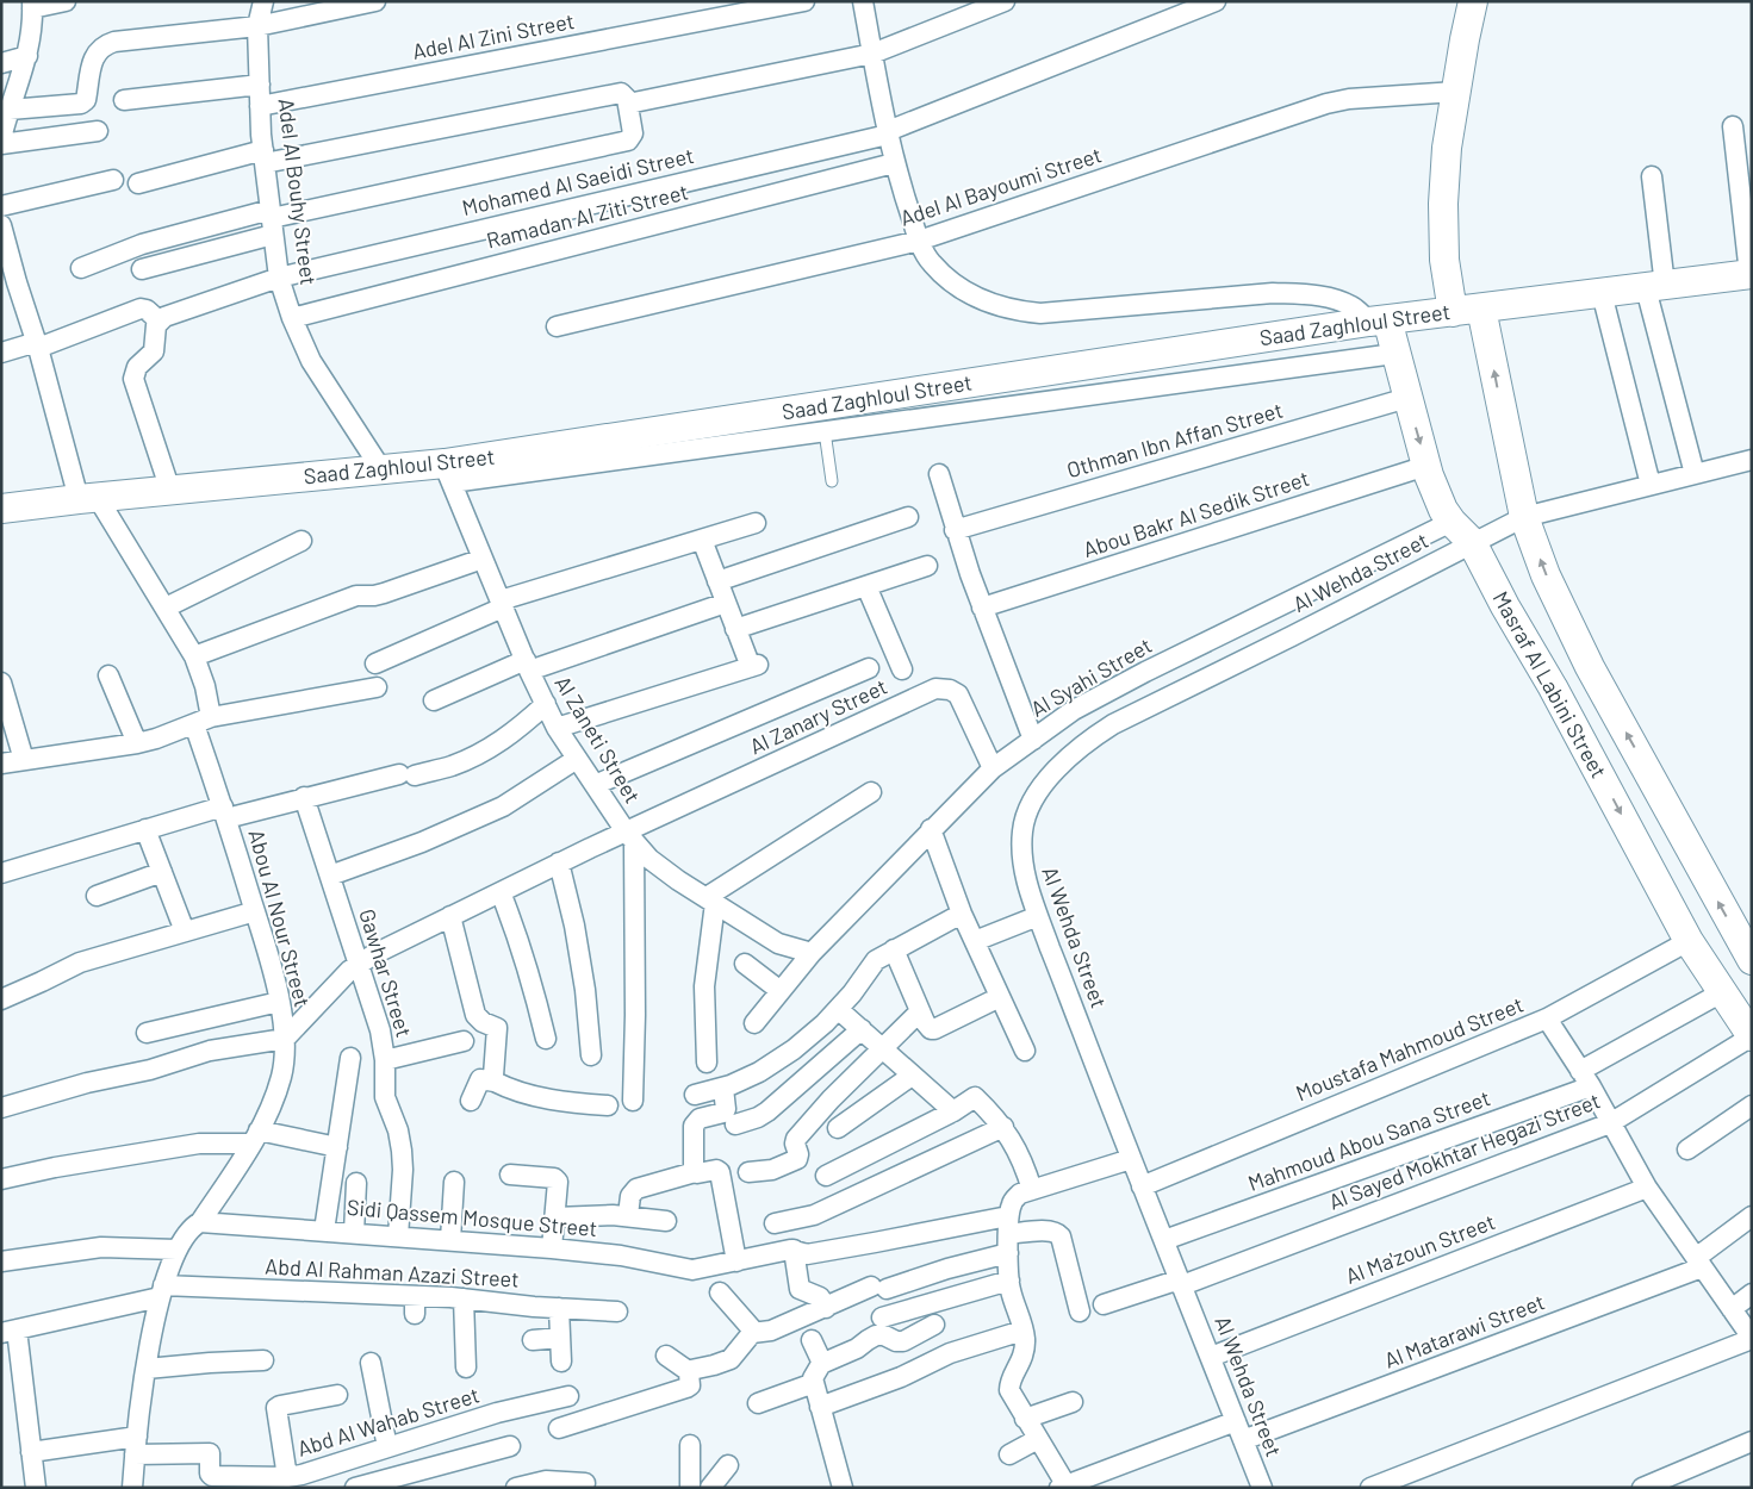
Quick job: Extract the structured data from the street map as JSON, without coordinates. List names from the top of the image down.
{
  "streets": {
    "main road": ["Saad Zaghloul Street", "Masraf Al Labini Street"],
    "street": [
      "Adel Al Zini Street",
      "Mohamed Al Saeidi Street",
      "Adel Al Bayoumi Street",
      "Adel Al Bouhy Street",
      "Ramadan Al Ziti Street",
      "Othman Ibn Affan Street",
      "Abou Bakr Al Sedik Street",
      "Al Wehda Street",
      "Al Syahi Street",
      "Al Zanary Street",
      "Al Zaneti Street",
      "Abou Al Nour Street",
      "Gawhar Street",
      "Moustafa Mahmoud Street",
      "Mahmoud Abou Sana Street",
      "Al Sayed Mokhtar Hegazi Street",
      "Sidi Qassem Mosque Street",
      "Al Ma'zoun Street",
      "Abd Al Rahman Azazi Street",
      "Al Matarawi Street",
      "Abd Al Wahab Street"
    ]
  },
  "crossings": [
    ["Adel Al Zini Street", "Adel Al Bouhy Street"],
    ["Mohamed Al Saeidi Street", "Adel Al Bouhy Street"],
    ["Adel Al Bouhy Street", "Ramadan Al Ziti Street"],
    ["Adel Al Bouhy Street", "Saad Zaghloul Street"],
    ["Saad Zaghloul Street", "Masraf Al Labini Street"],
    ["Saad Zaghloul Street", "Al Zaneti Street"],
    ["Saad Zaghloul Street", "Abou Al Nour Street"],
    ["Othman Ibn Affan Street", "Masraf Al Labini Street"],
    ["Abou Bakr Al Sedik Street", "Masraf Al Labini Street"],
    ["Al Wehda Street", "Masraf Al Labini Street"],
    ["Al Wehda Street", "Moustafa Mahmoud Street"],
    ["Al Wehda Street", "Mahmoud Abou Sana Street"],
    ["Al Wehda Street", "Al Sayed Mokhtar Hegazi Street"],
    ["Al Wehda Street", "Al Ma'zoun Street"],
    ["Al Wehda Street", "Al Matarawi Street"],
    ["Al Syahi Street", "Masraf Al Labini Street"],
    ["Al Syahi Street", "Al Zanary Street"],
    ["Al Syahi Street", "Al Zaneti Street"],
    ["Masraf Al Labini Street", "Moustafa Mahmoud Street"],
    ["Masraf Al Labini Street", "Mahmoud Abou Sana Street"],
    ["Masraf Al Labini Street", "Al Sayed Mokhtar Hegazi Street"],
    ["Al Zanary Street", "Al Zaneti Street"],
    ["Abou Al Nour Street", "Sidi Qassem Mosque Street"],
    ["Abou Al Nour Street", "Abd Al Rahman Azazi Street"],
    ["Abou Al Nour Street", "Abd Al Wahab Street"],
    ["Gawhar Street", "Sidi Qassem Mosque Street"]
  ]
}
